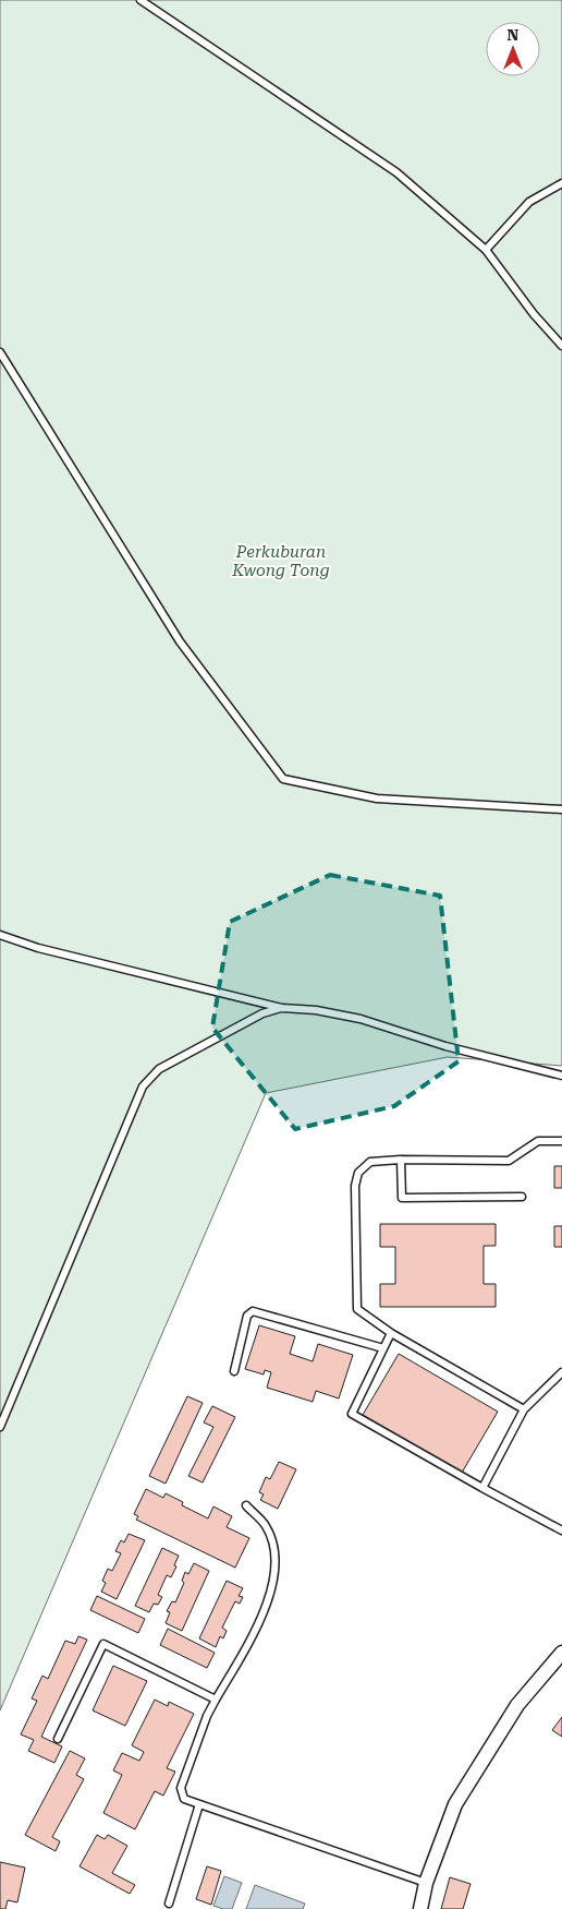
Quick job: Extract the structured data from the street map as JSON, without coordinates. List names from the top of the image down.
{
  "parks": ["Perkuburan Kwong Tong"],
  "north": "top"
}
